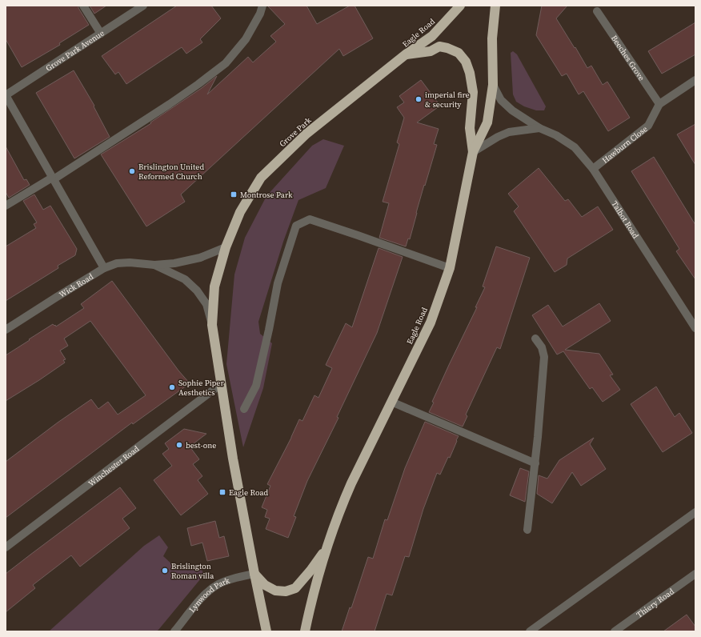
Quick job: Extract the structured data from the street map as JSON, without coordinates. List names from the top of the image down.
{
  "streets": {
    "highway": ["Eagle Road", "Grove Park"],
    "street": [
      "Grove Park Avenue",
      "Beeches Grove",
      "Hawburn Close",
      "Talbot Road",
      "Wick Road",
      "Winchester Road",
      "Lynwood Park",
      "Thiery Road"
    ]
  },
  "crossings": [
    ["Eagle Road", "Grove Park"],
    ["Eagle Road", "Talbot Road"],
    ["Eagle Road", "Lynwood Park"],
    ["Beeches Grove", "Hawburn Close"],
    ["Grove Park", "Wick Road"],
    ["Grove Park", "Winchester Road"],
    ["Grove Park", "Lynwood Park"],
    ["Hawburn Close", "Talbot Road"]
  ],
  "places": {
    "other": [
      "imperial fire & security",
      "Brislington United Reformed Church",
      "Sophie Piper Aesthetics",
      "best-one",
      "Brislington Roman villa"
    ],
    "transit": ["Montrose Park", "Eagle Road"]
  }
}
